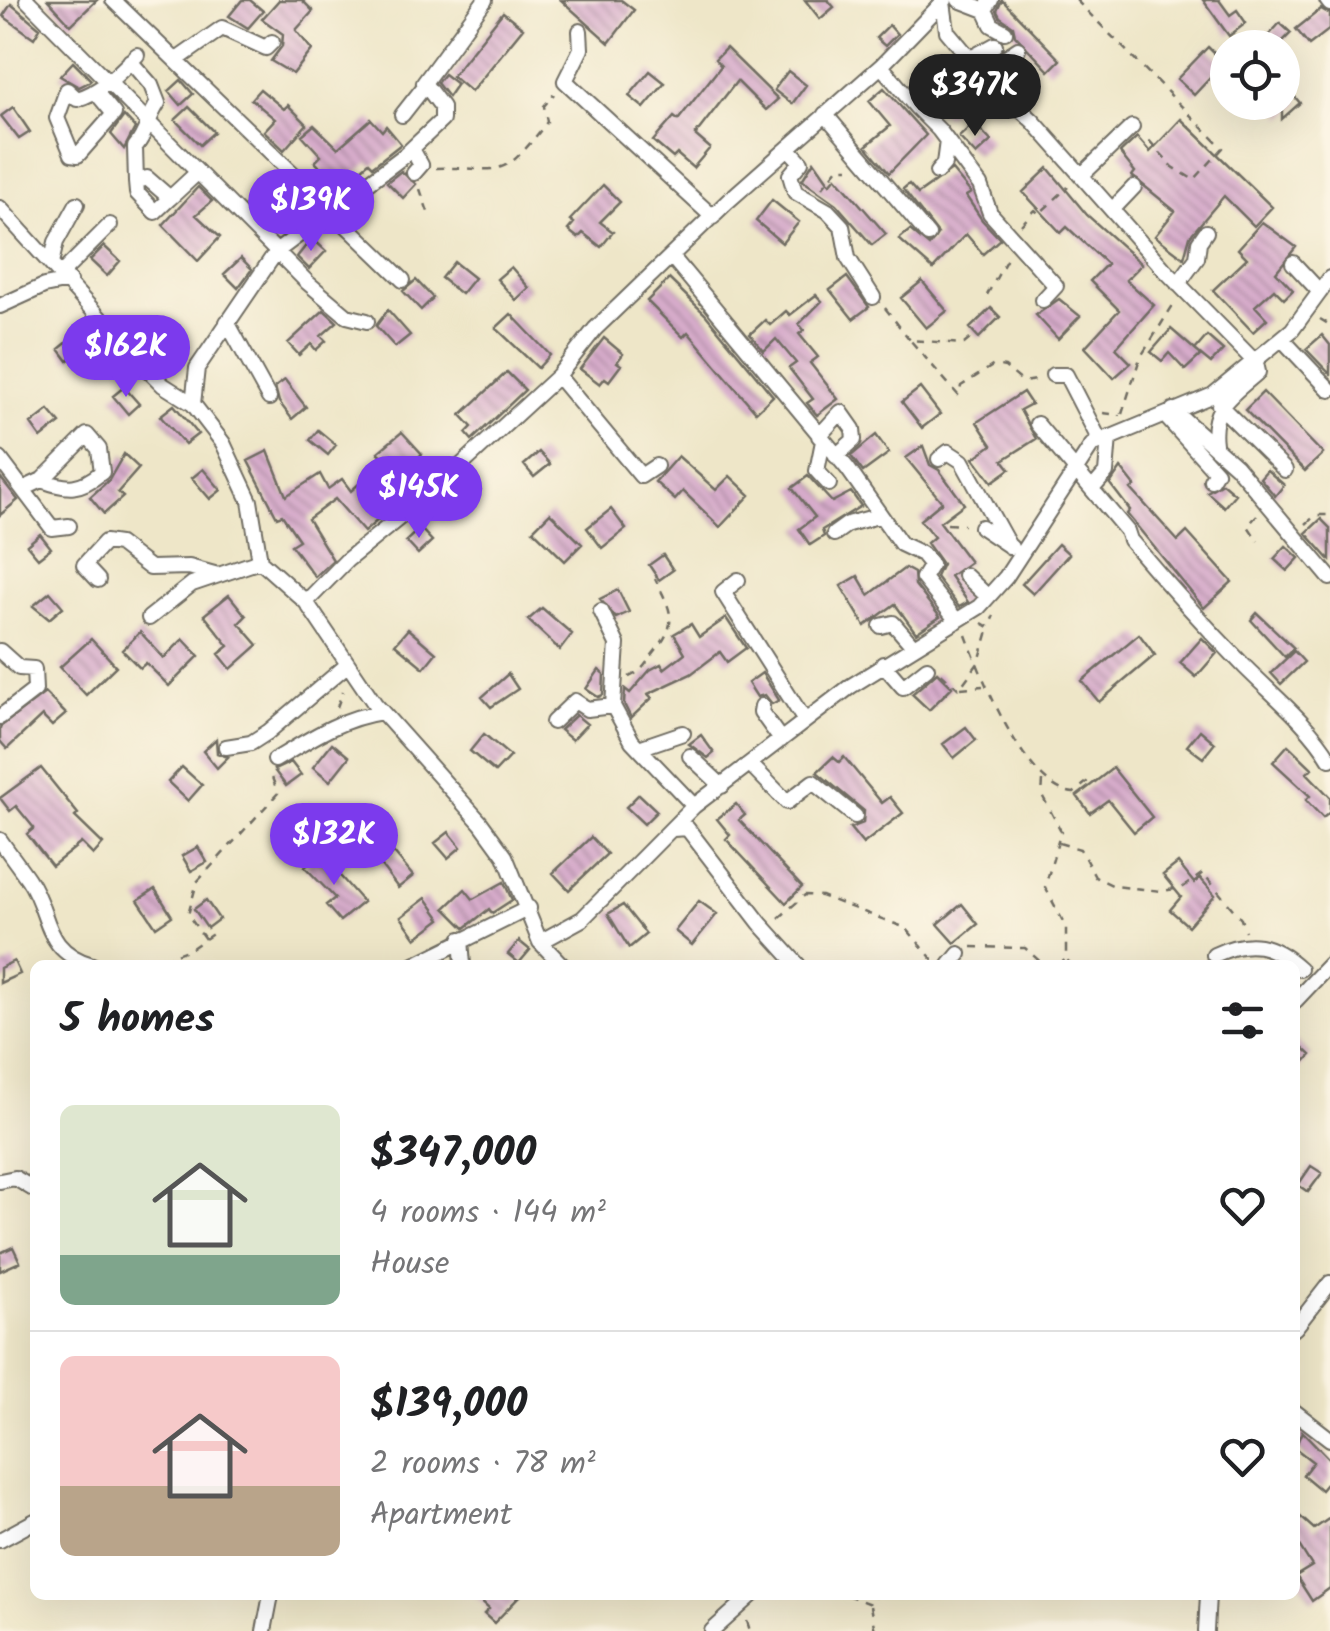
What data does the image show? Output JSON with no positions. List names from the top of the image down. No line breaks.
{"page":{"price":["$347K","$139K","$162K","$145K","$132K"],"heading":"5 homes","list":[{"name":"$347,000","note":"4 rooms · 144 m² · House"},{"name":"$139,000","note":"2 rooms · 78 m² · Apartment"}]}}
